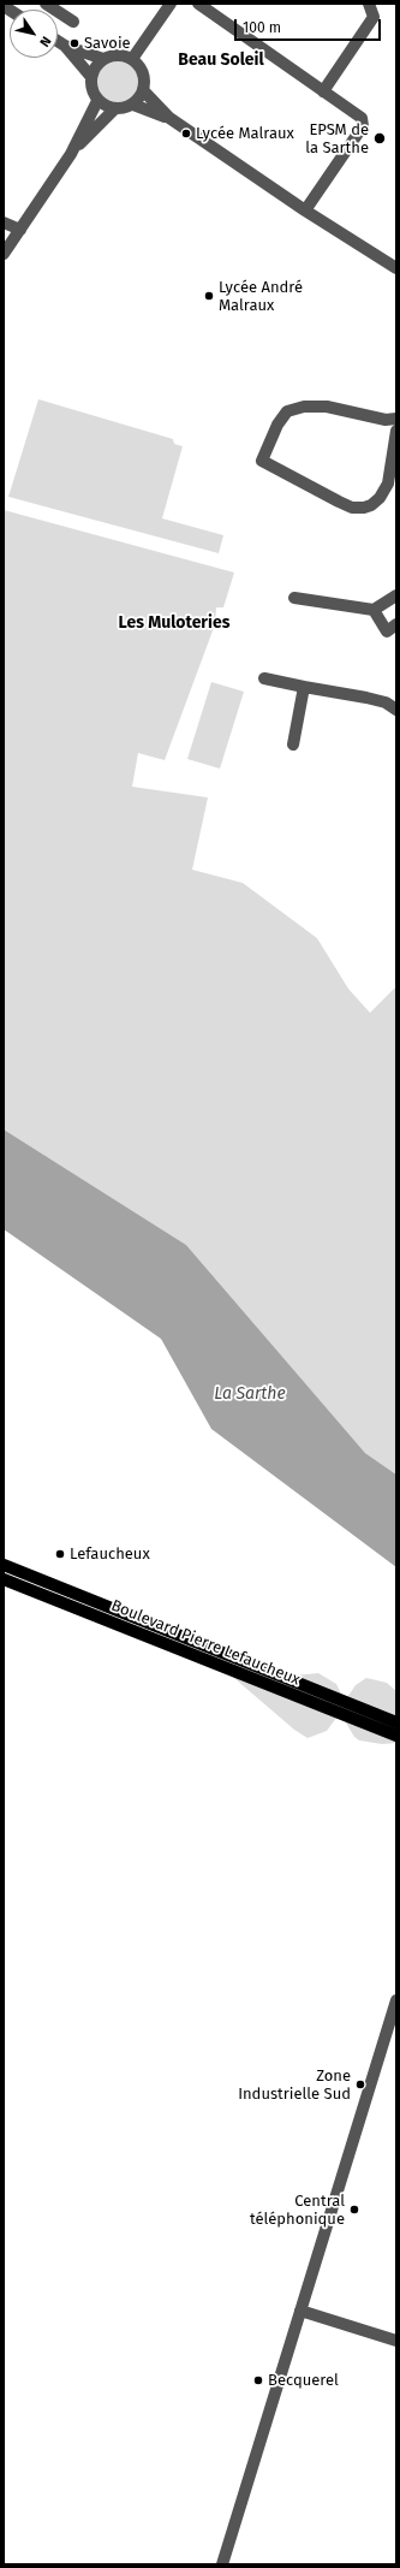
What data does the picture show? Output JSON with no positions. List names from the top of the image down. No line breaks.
{"streets":{"main road":["Boulevard Pierre Lefaucheux"]},"districts":["Beau Soleil","Les Muloteries"],"water":["La Sarthe"],"places":["Savoie","Lycée Malraux","EPSM de la Sarthe","Lycée André Malraux","Lefaucheux","Zone Industrielle Sud","Central téléphonique","Becquerel"],"scale_bar":"100 m","north":"bottom right"}
